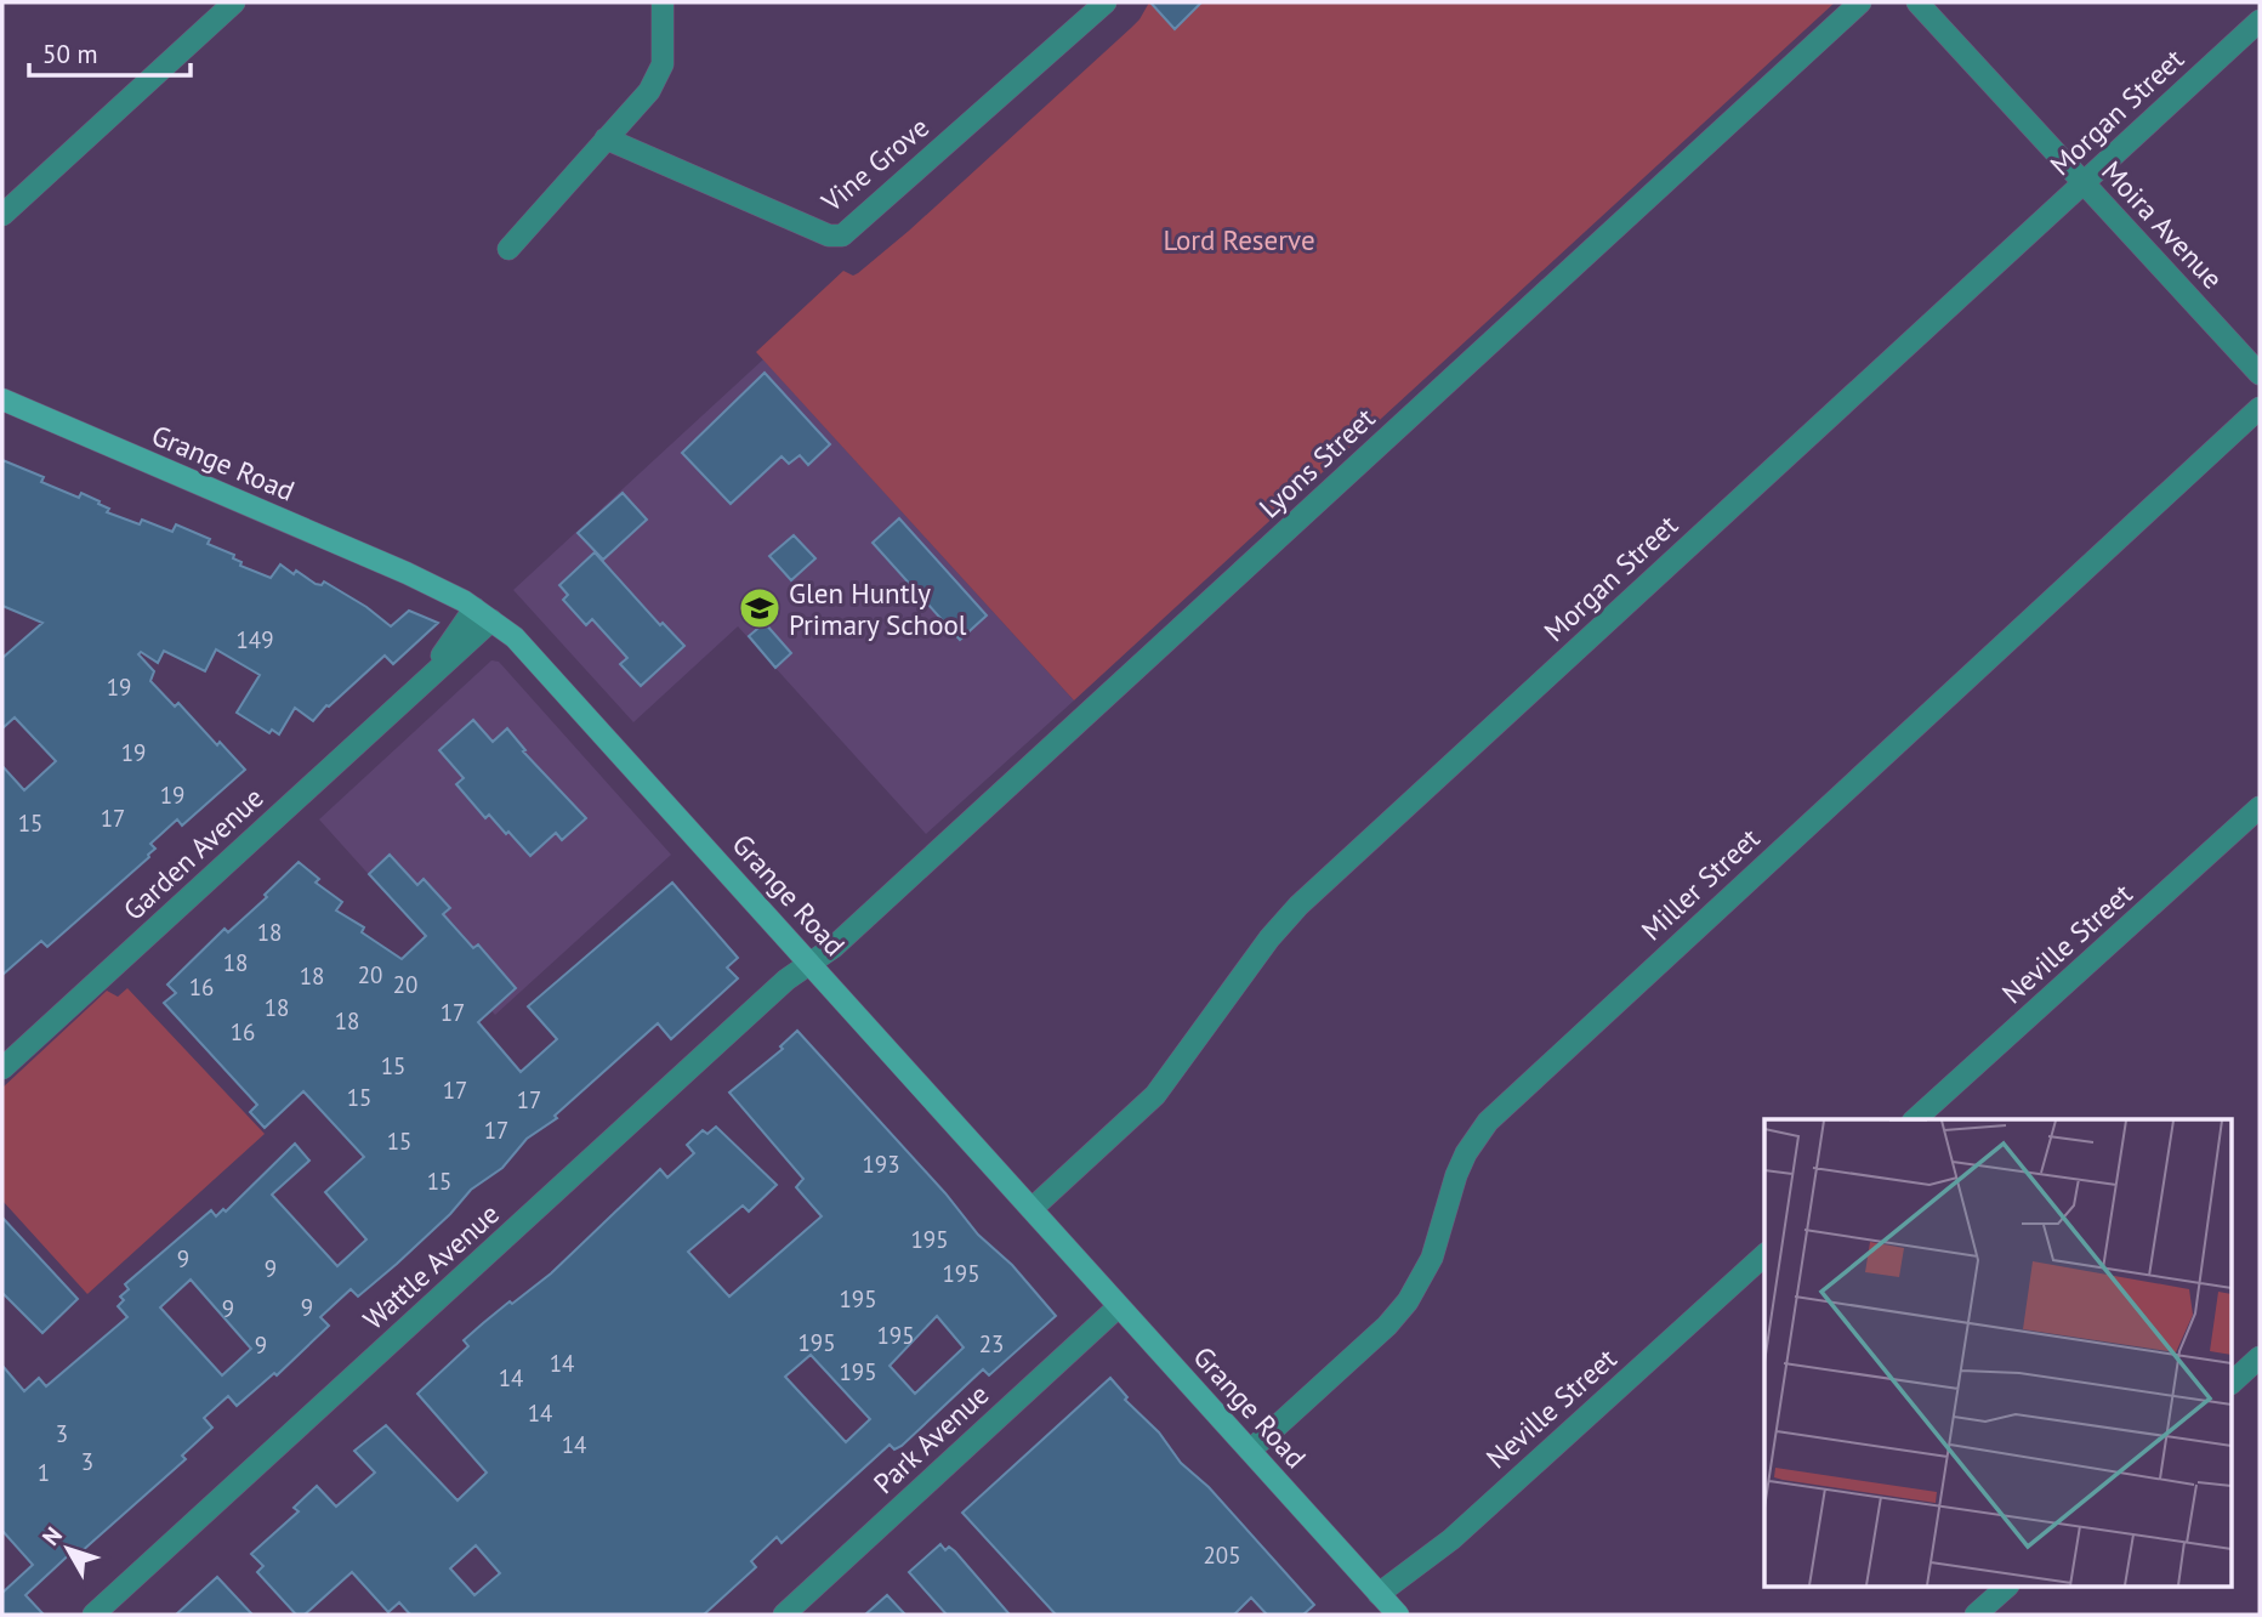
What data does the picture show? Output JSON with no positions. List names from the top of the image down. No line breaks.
{"streets":{"main road":["Grange Road"],"street":["Morgan Street","Vine Grove","Moira Avenue","Lyons Street","Garden Avenue","Miller Street","Neville Street","Wattle Avenue","Park Avenue"]},"crossings":[["Morgan Street","Moira Avenue"],["Morgan Street","Grange Road"],["Grange Road","Lyons Street"],["Grange Road","Garden Avenue"],["Grange Road","Miller Street"],["Grange Road","Neville Street"],["Grange Road","Wattle Avenue"],["Grange Road","Park Avenue"],["Lyons Street","Wattle Avenue"]],"parks":["Lord Reserve"],"places":{"school or university":["Glen Huntly Primary School"]},"house_numbers":["149","19","19","19","17","15","18","18","20","18","20","16","18","17","18","16","15","17","15","17","17","15","193","15","195","9","9","195","195","9","9","195","195","23","9","14","195","14","14","3","14","3","1","205"],"scale_bar":"50 m","north":"top left"}
